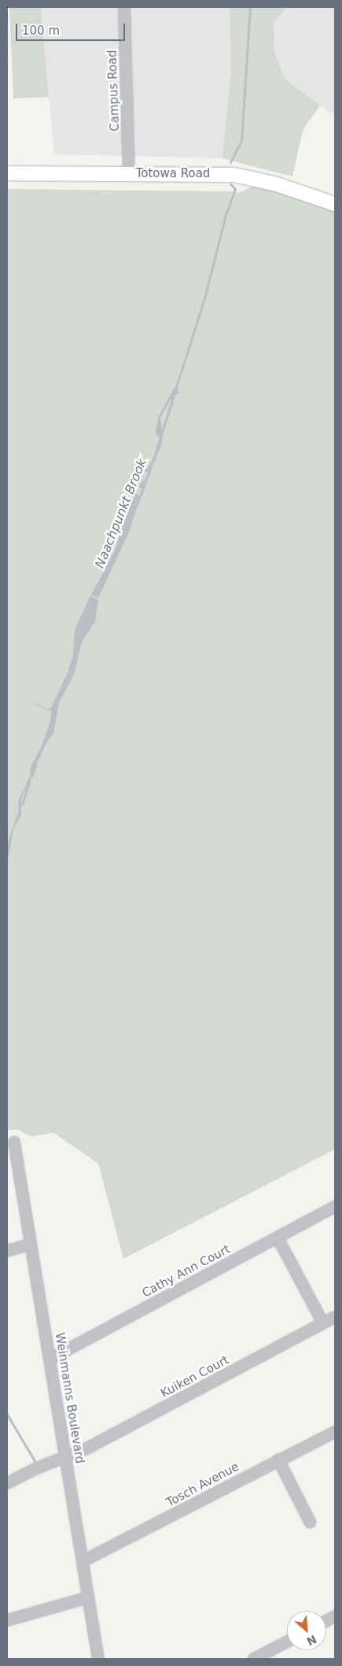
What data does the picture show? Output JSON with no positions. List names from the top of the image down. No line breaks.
{"streets":{"main road":["Totowa Road"],"street":["Campus Road","Cathy Ann Court","Kuiken Court","Weinmanns Boulevard","Tosch Avenue"]},"crossings":[["Campus Road","Totowa Road"],["Cathy Ann Court","Weinmanns Boulevard"],["Kuiken Court","Weinmanns Boulevard"],["Weinmanns Boulevard","Tosch Avenue"]],"water":["Naachpunkt Brook"],"scale_bar":"100 m","north":"bottom right"}
